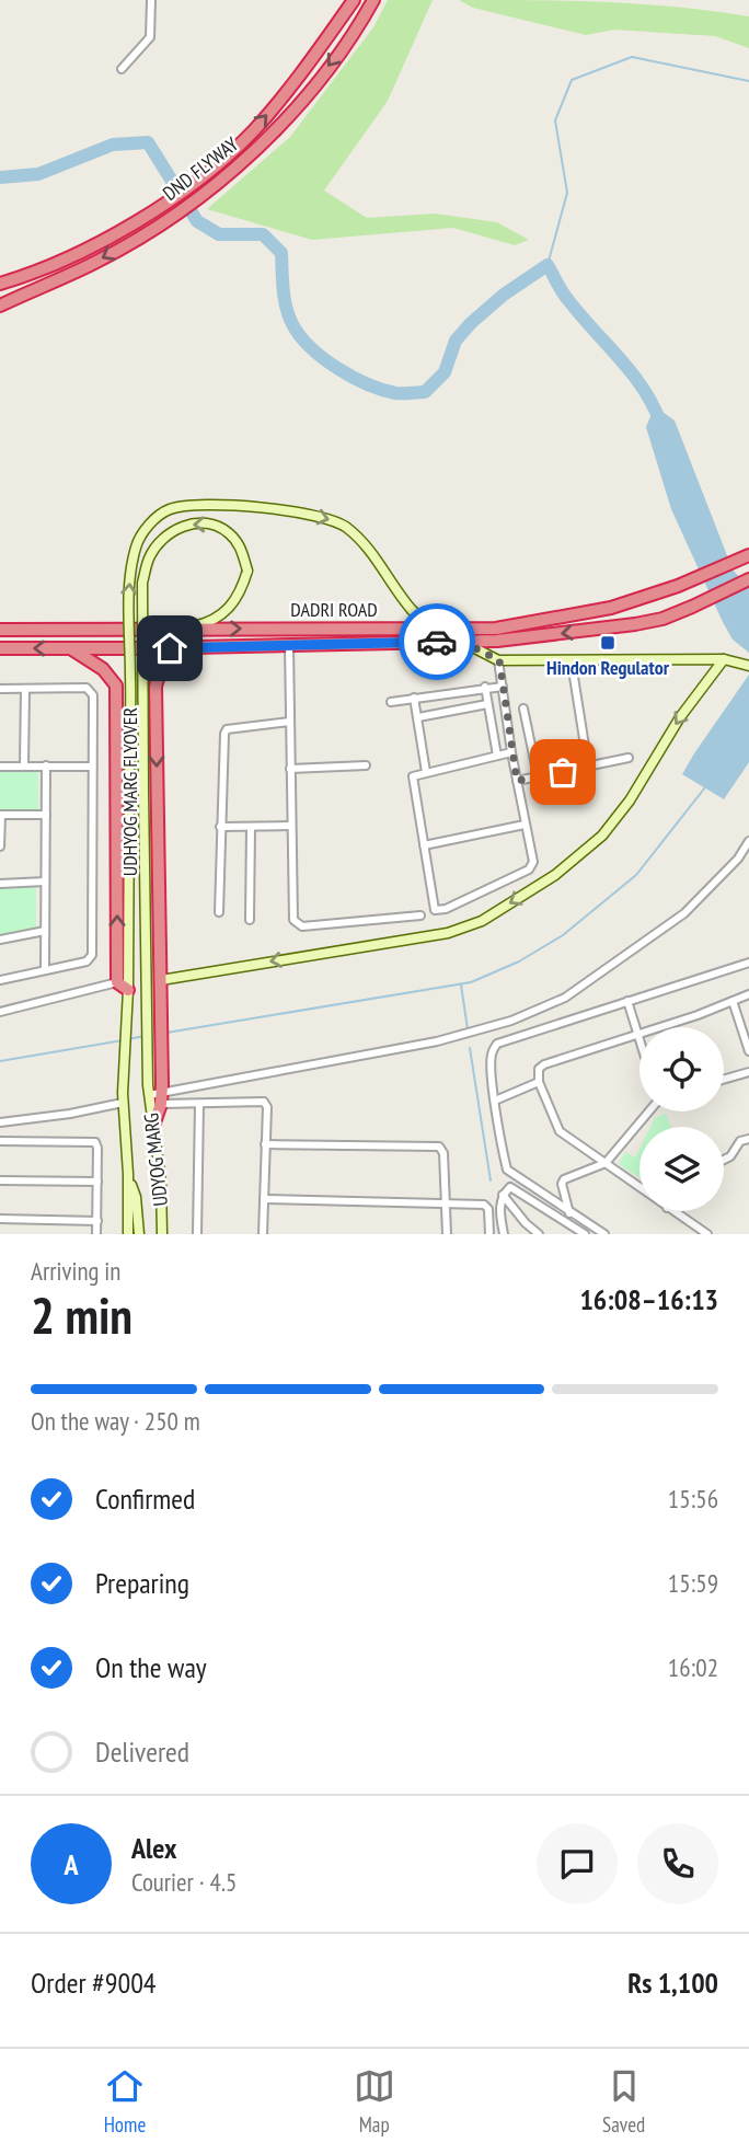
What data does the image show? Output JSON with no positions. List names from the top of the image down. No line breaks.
{"streets":{"highway":["DND FLYWAY","DADRI ROAD"],"main road":["UDHYOG MARG FLYOVER","UDYOG MARG"]},"crossings":[["DADRI ROAD","UDHYOG MARG FLYOVER"],["UDHYOG MARG FLYOVER","UDYOG MARG"]],"places":{"transit":["Hindon Regulator"]},"page":{"heading":["2 min","Arriving in","16:08–16:13"],"panel":["Alex","Courier · 4.5","Order #9004","Rs 1,100"],"bar":"On the way · 250 m","list":[["Confirmed","15:56"],["Preparing","15:59"],["On the way","16:02"],"Delivered"],"round":"A","tabs":["Home","Map","Saved"]}}
